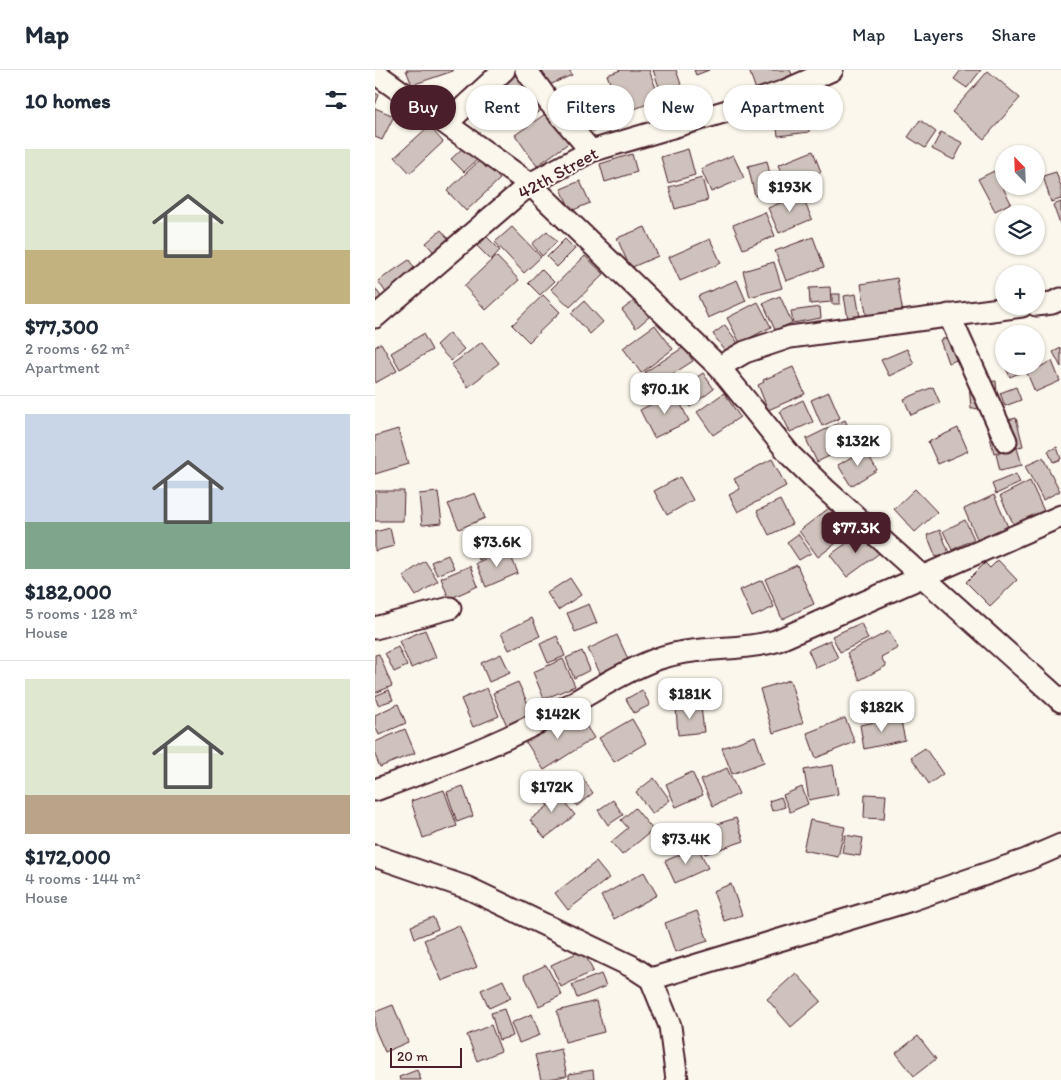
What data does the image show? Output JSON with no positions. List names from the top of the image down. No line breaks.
{"streets":{"street":["42th Street"]},"scale_bar":"20 m","north":"top left","page":{"header":"Map","nav":["Map","Layers","Share"],"heading":"10 homes","chip":["Buy","Rent","Filters","New","Apartment"],"list":[{"name":"$77,300","note":"2 rooms · 62 m² · Apartment"},{"name":"$182,000","note":"5 rooms · 128 m² · House"},{"name":"$172,000","note":"4 rooms · 144 m² · House"}],"map_buttons":["+","−"],"price":["$193K","$70.1K","$132K","$77.3K","$73.6K","$181K","$182K","$142K","$172K","$73.4K"],"scale":"20 m"}}
